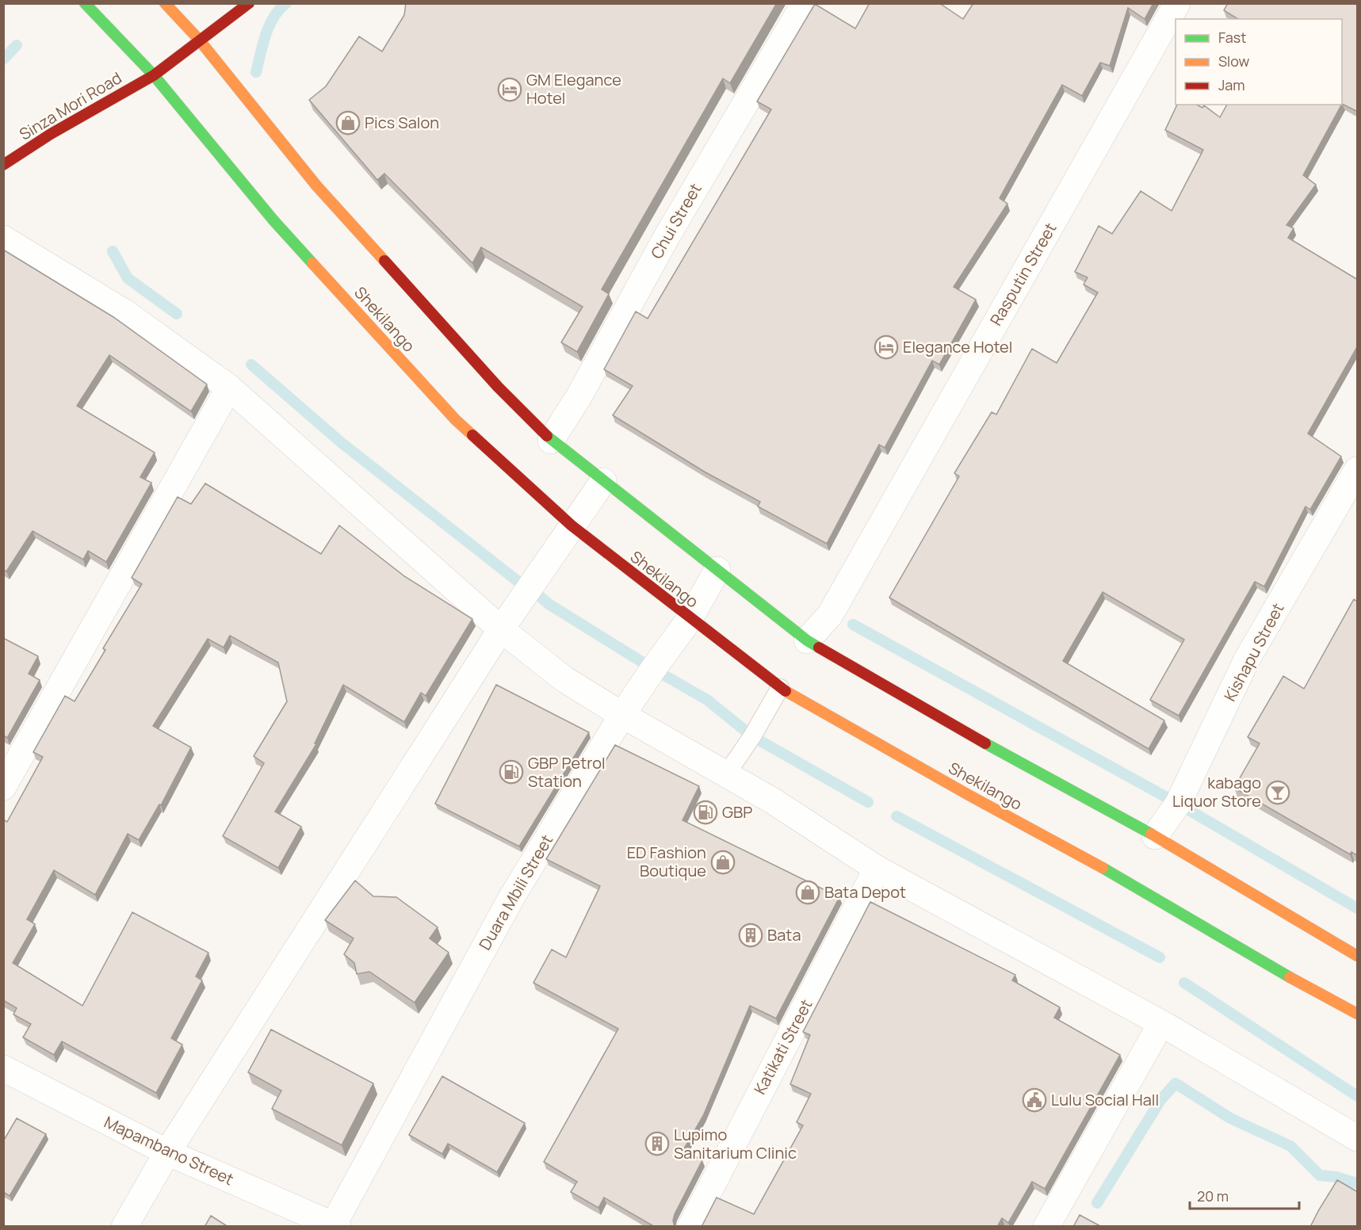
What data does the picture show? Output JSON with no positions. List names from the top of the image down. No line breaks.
{"streets":{"main road":["Sinza Mori Road","Shekilango"],"street":["Chui Street","Rasputin Street","Kishapu Street","Duara Mbili Street","Katikati Street","Mapambano Street"]},"crossings":[["Sinza Mori Road","Shekilango"],["Shekilango","Duara Mbili Street"],["Duara Mbili Street","Mapambano Street"]],"places":{"hotel":["GM Elegance Hotel","Elegance Hotel"],"shop":["Pics Salon","ED Fashion Boutique","Bata Depot"],"fuel station":["GBP Petrol Station","GBP"],"bar":["kabago Liquor Store"],"building":["Bata","Lupimo Sanitarium Clinic"],"public building":["Lulu Social Hall"]},"legend":["Fast","Slow","Jam"],"scale_bar":"20 m"}
